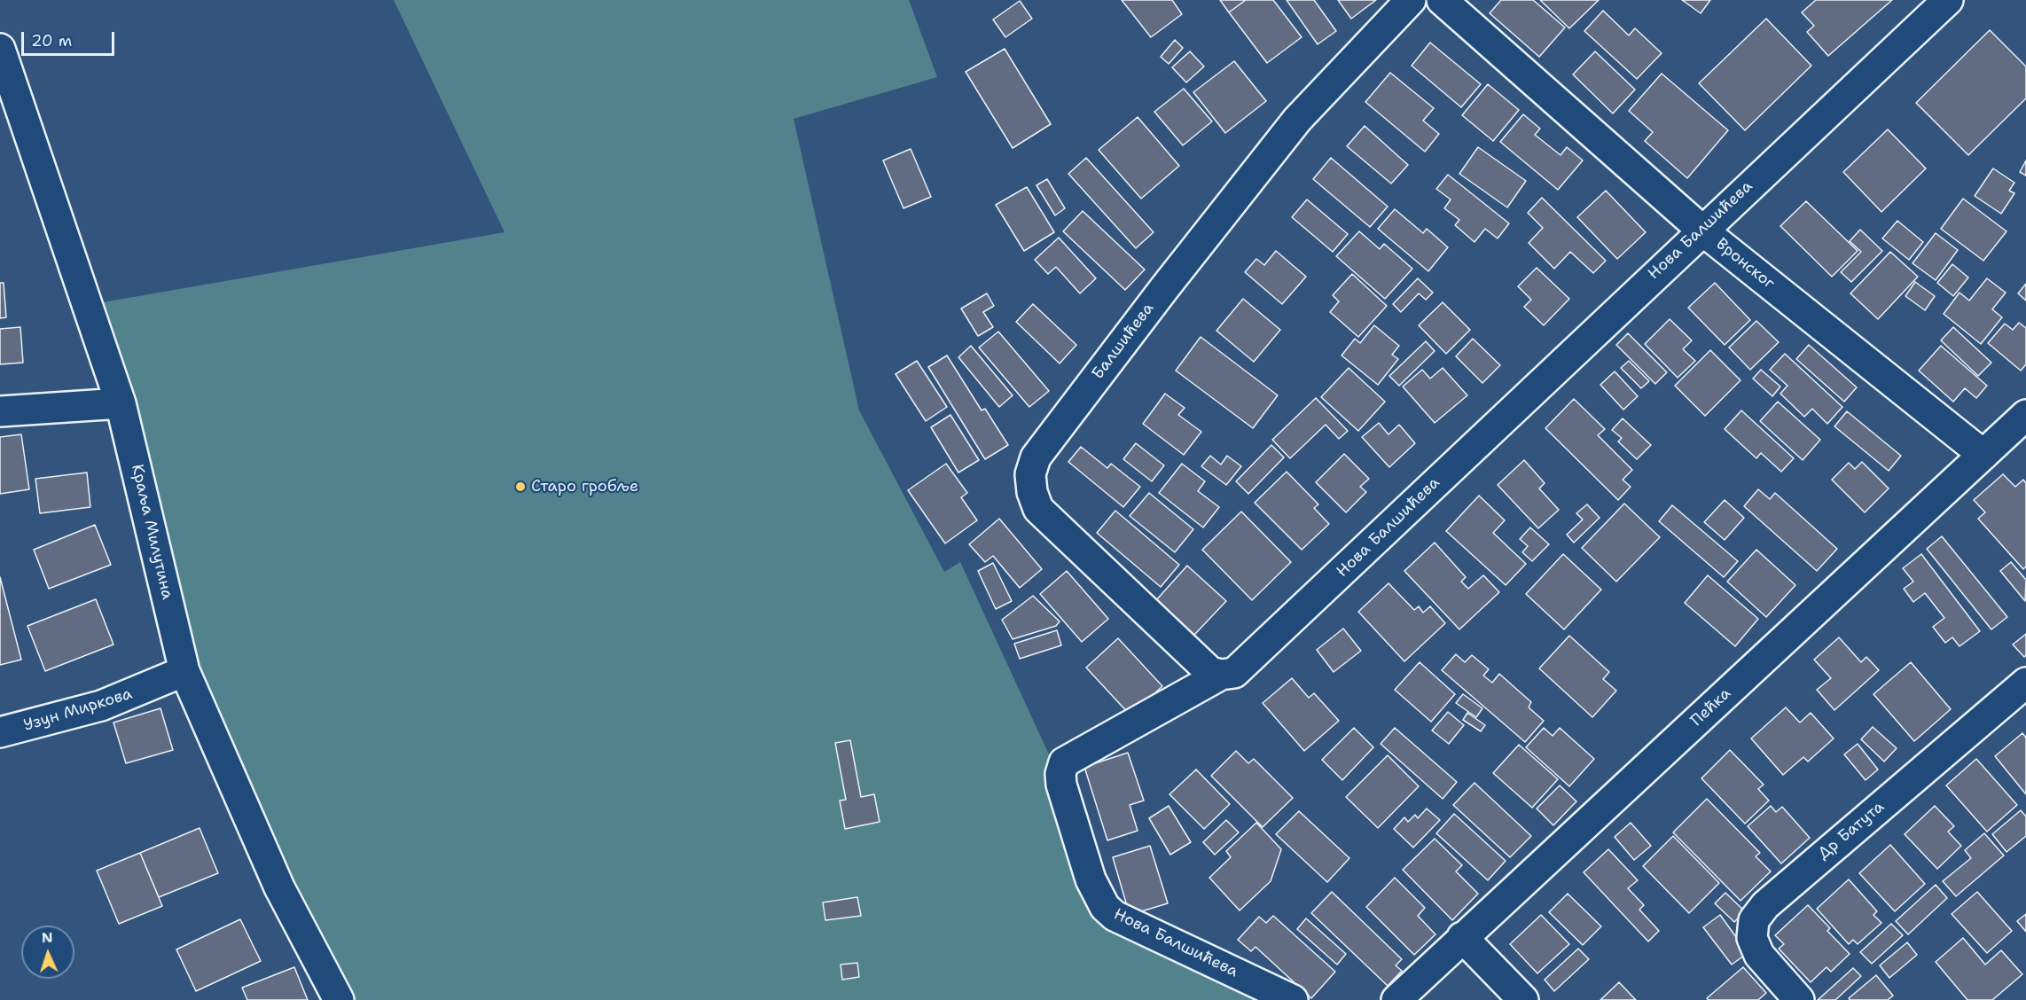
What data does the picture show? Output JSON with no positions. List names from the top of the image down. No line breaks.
{"streets":{"street":["Нова Балшићева","Вронског","Балшићева","Краља Милутина","Пећка","Узун Миркова","Др Батута"]},"crossings":[["Нова Балшићева","Вронског"],["Нова Балшићева","Балшићева"],["Вронског","Пећка"],["Краља Милутина","Узун Миркова"]],"places":["Старо гробље"],"scale_bar":"20 m","north":"top"}
